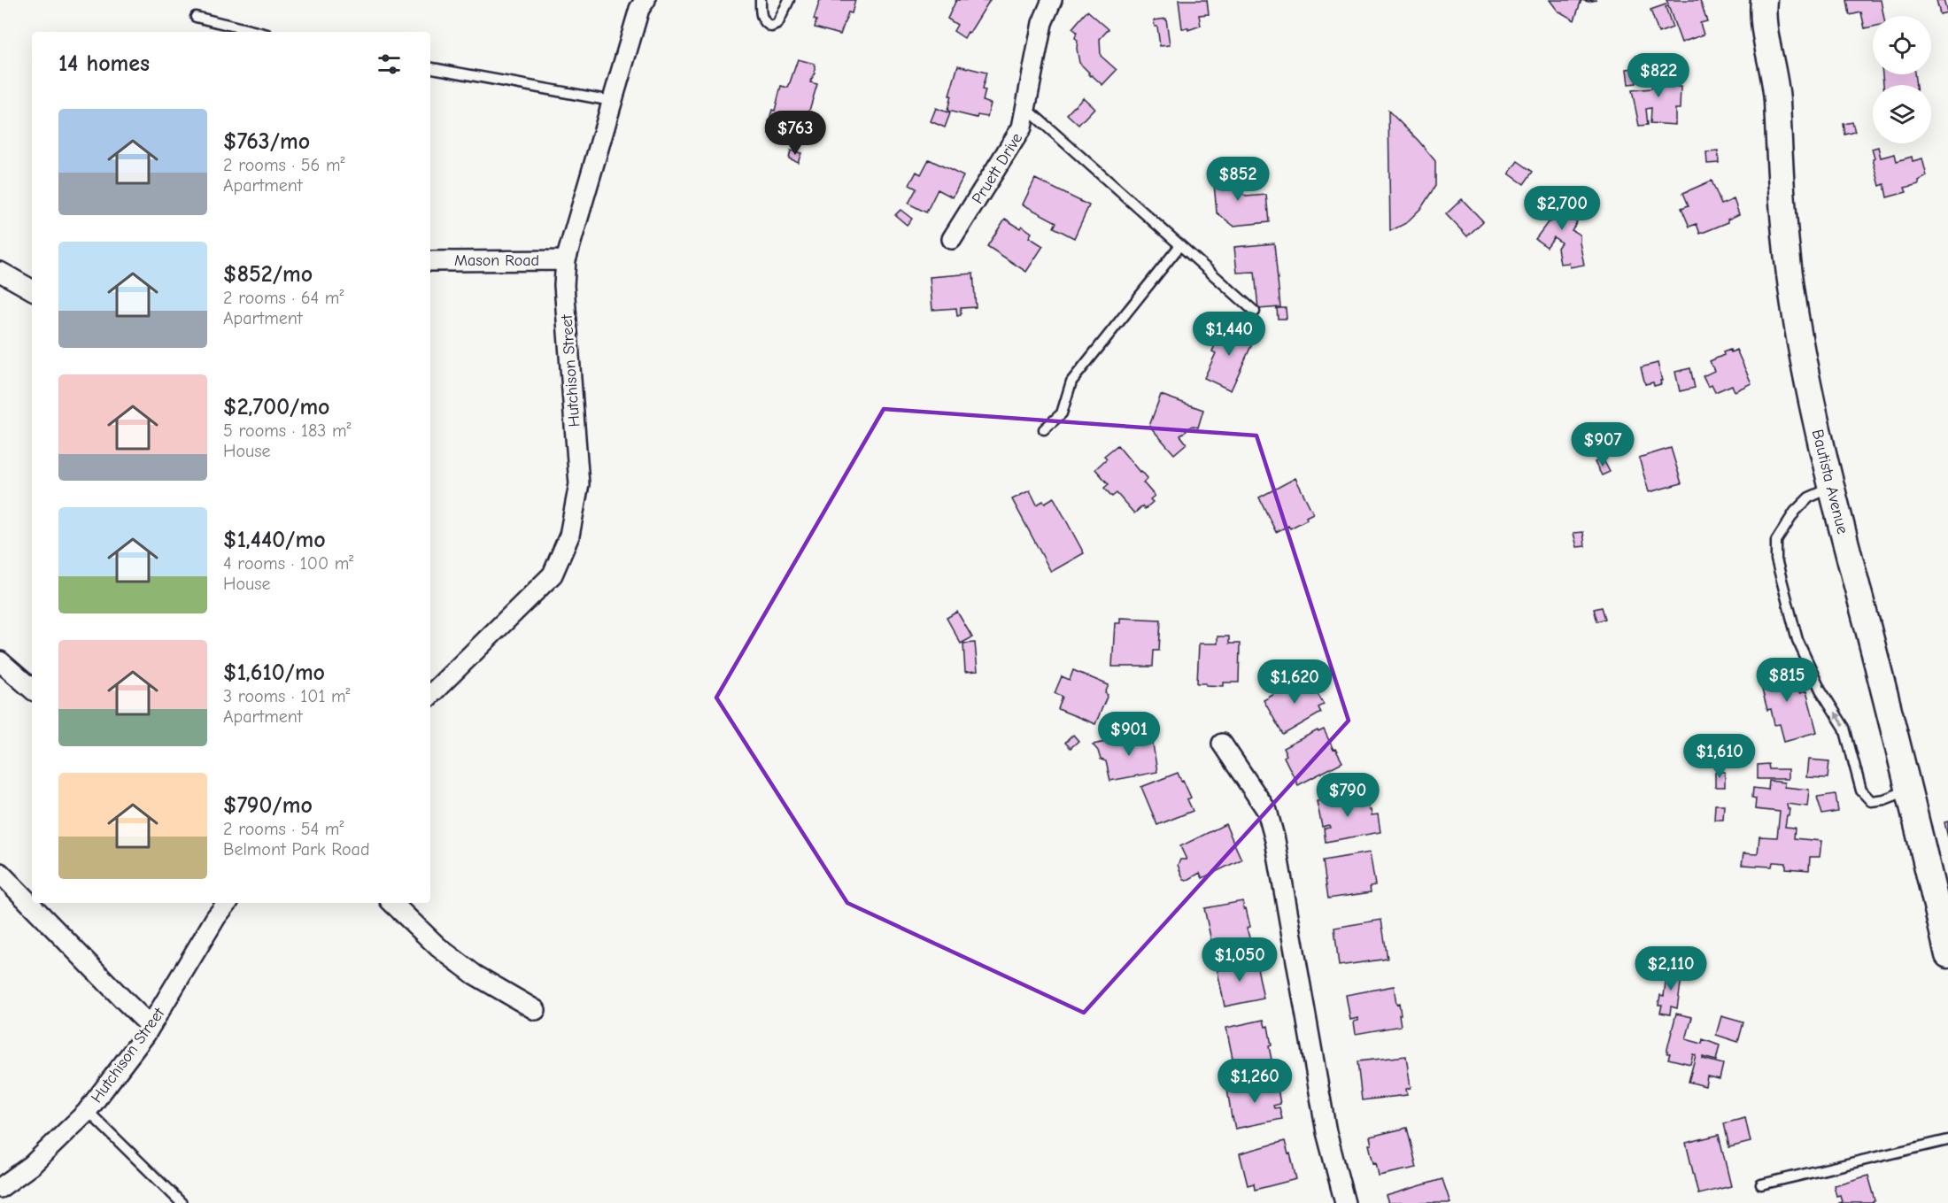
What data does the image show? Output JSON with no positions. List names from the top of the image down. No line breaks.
{"streets":{"street":["Pruett Drive","Mason Road","Hutchison Street","Bautista Avenue"]},"crossings":[["Mason Road","Hutchison Street"]],"page":{"heading":"14 homes","price":["$822","$763","$852","$2,700","$1,440","$907","$815","$1,620","$901","$1,610","$790","$1,050","$2,110","$1,260"],"list":[{"name":"$763/mo","note":"2 rooms · 56 m² · Apartment"},{"name":"$852/mo","note":"2 rooms · 64 m² · Apartment"},{"name":"$2,700/mo","note":"5 rooms · 183 m² · House"},{"name":"$1,440/mo","note":"4 rooms · 100 m² · House"},{"name":"$1,610/mo","note":"3 rooms · 101 m² · Apartment"},{"name":"$790/mo","note":"2 rooms · 54 m² · Belmont Park Road"}]}}
